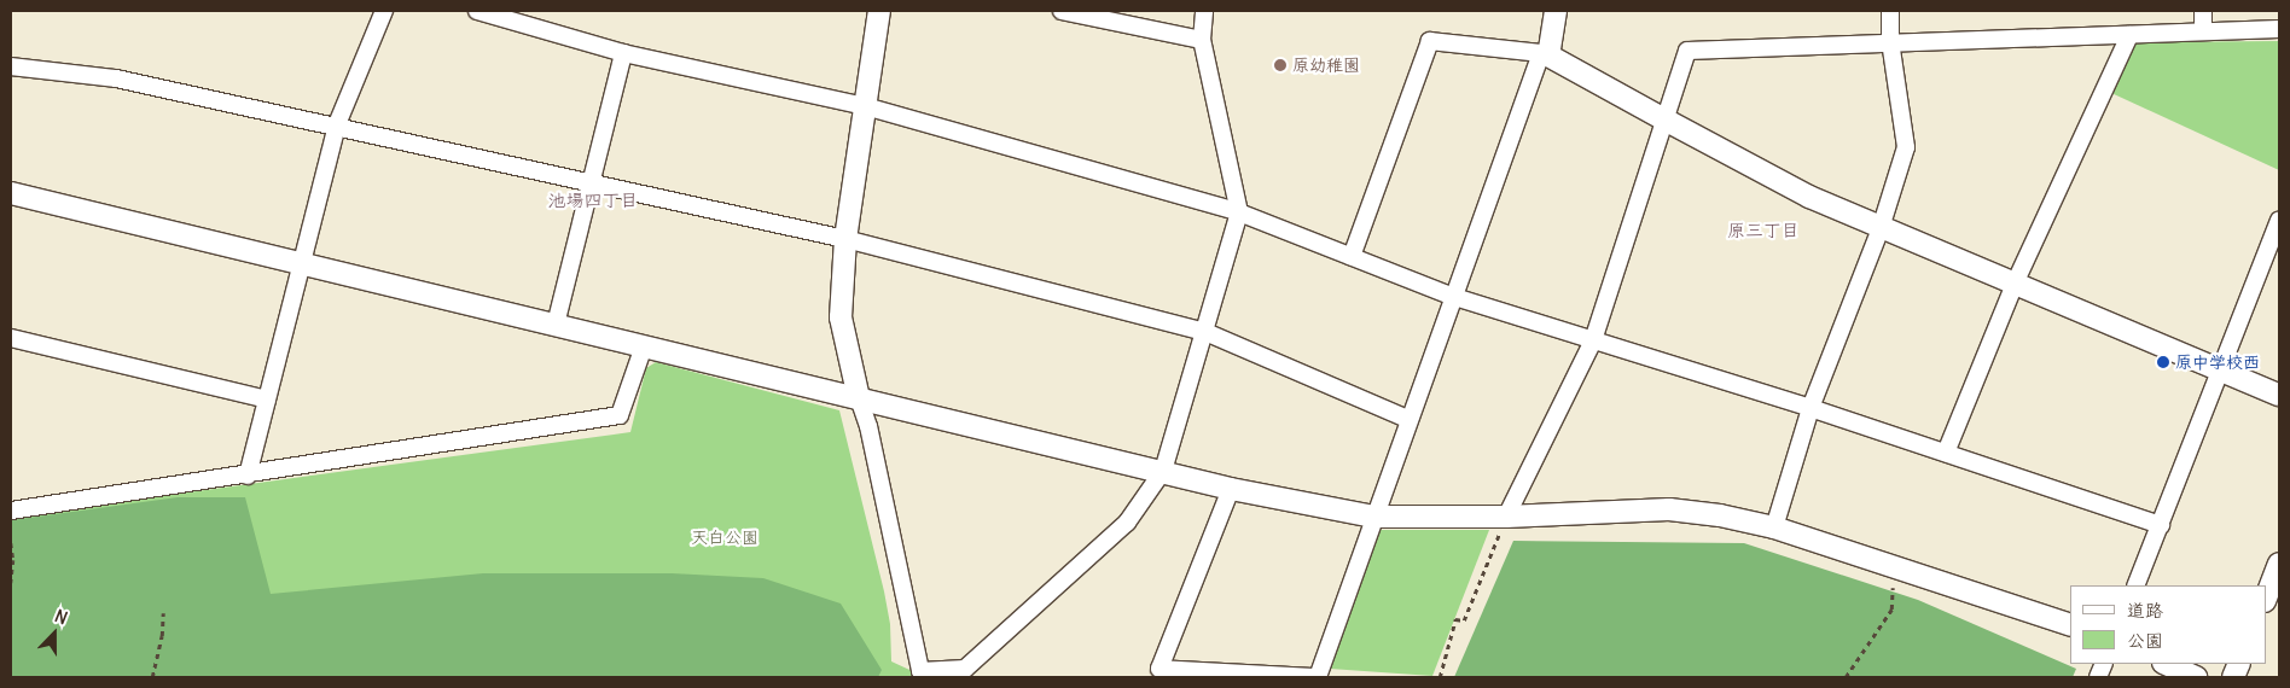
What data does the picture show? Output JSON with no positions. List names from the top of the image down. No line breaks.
{"districts":["池場四丁目","原三丁目"],"parks":["天白公園"],"places":["原幼稚園","原中学校西"],"legend":["道路","公園"],"north":"top"}
